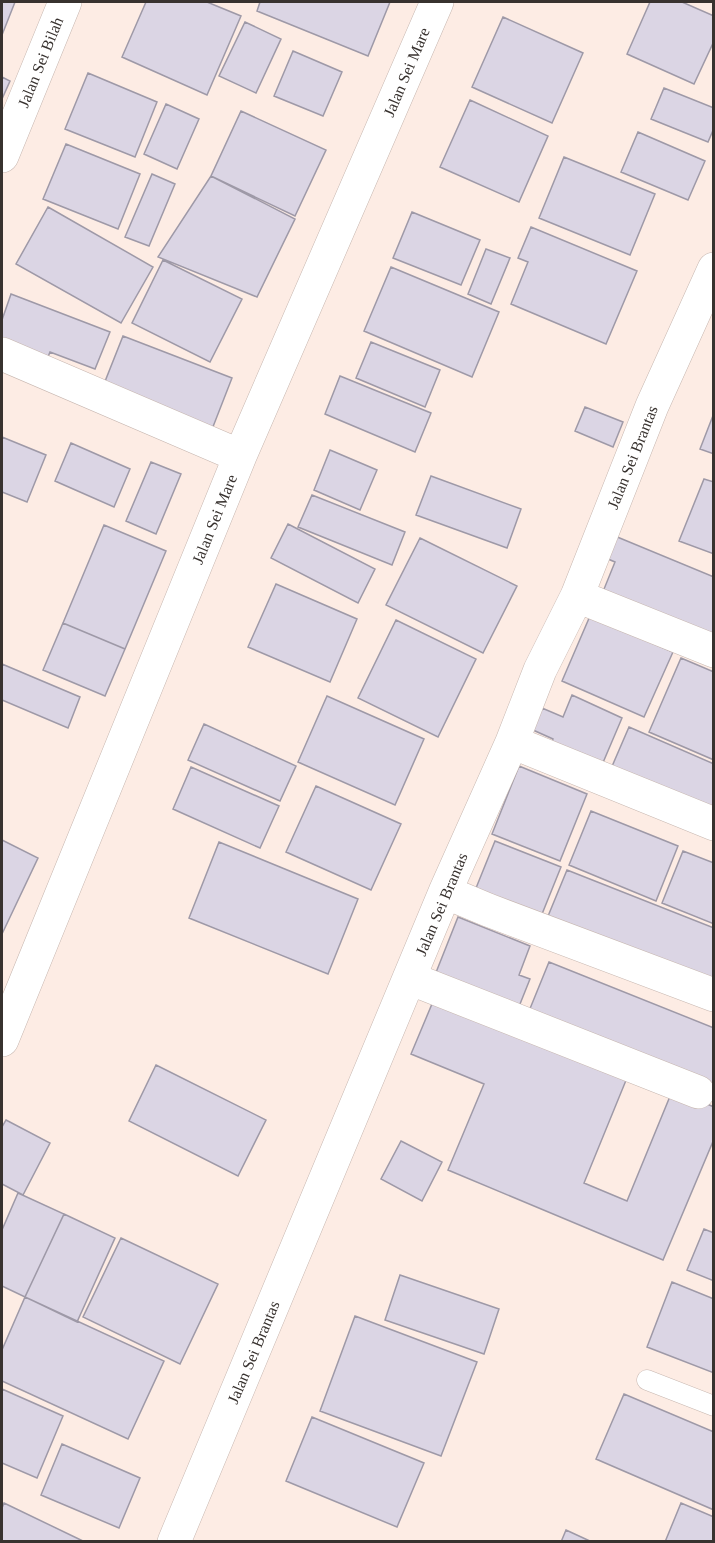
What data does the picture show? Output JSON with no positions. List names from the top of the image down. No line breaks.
{"streets":{"street":["Jalan Sei Bilah","Jalan Sei Mare","Jalan Sei Brantas"]}}
